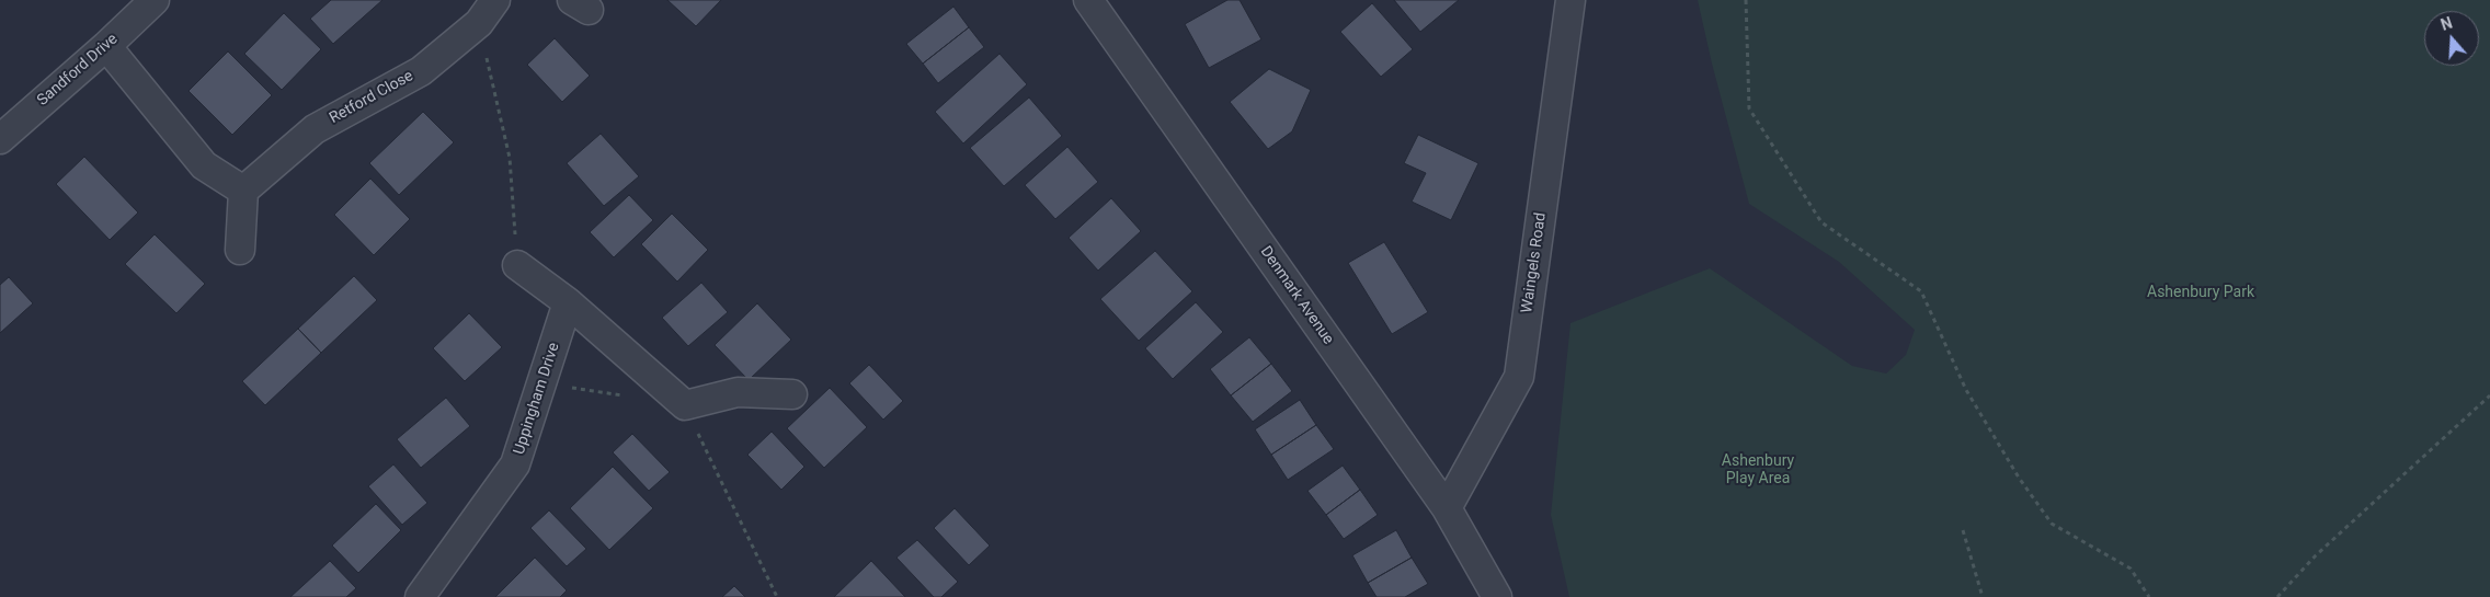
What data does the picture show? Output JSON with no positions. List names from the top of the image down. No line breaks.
{"streets":{"street":["Sandford Drive","Retford Close","Waingels Road","Denmark Avenue","Uppingham Drive"]},"crossings":[["Waingels Road","Denmark Avenue"]],"parks":["Ashenbury Park","Ashenbury Play Area"],"north":"top"}
